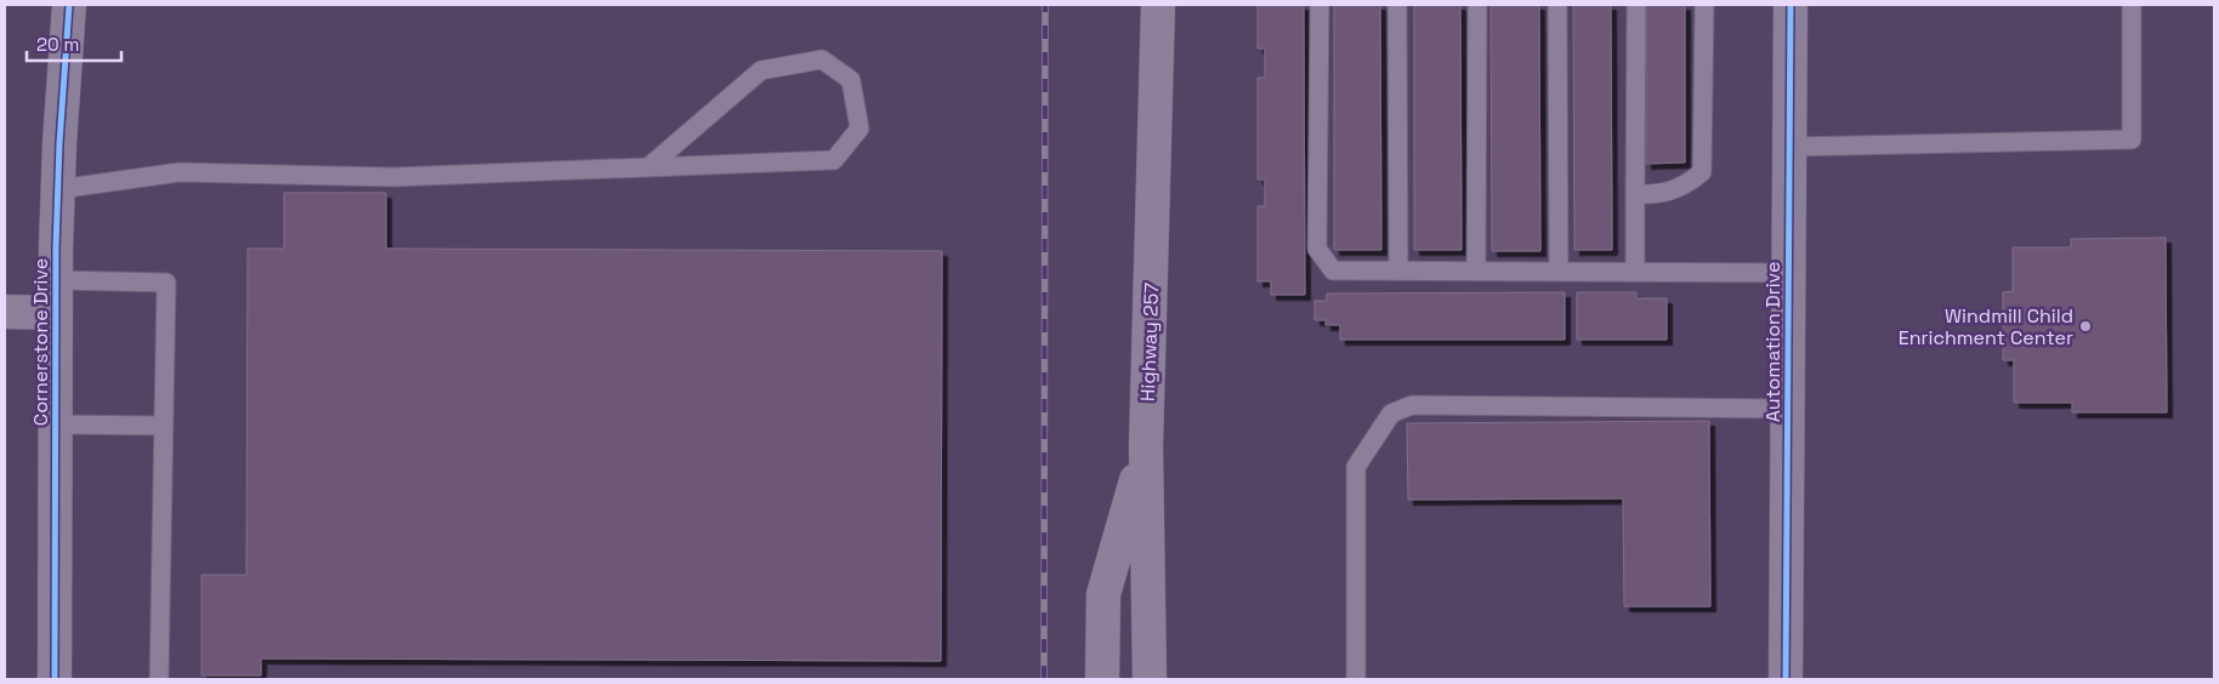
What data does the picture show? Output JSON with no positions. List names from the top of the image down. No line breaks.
{"streets":{"main road":["Highway 257"],"street":["Cornerstone Drive","Automation Drive"]},"places":["Windmill Child Enrichment Center"],"scale_bar":"20 m"}
